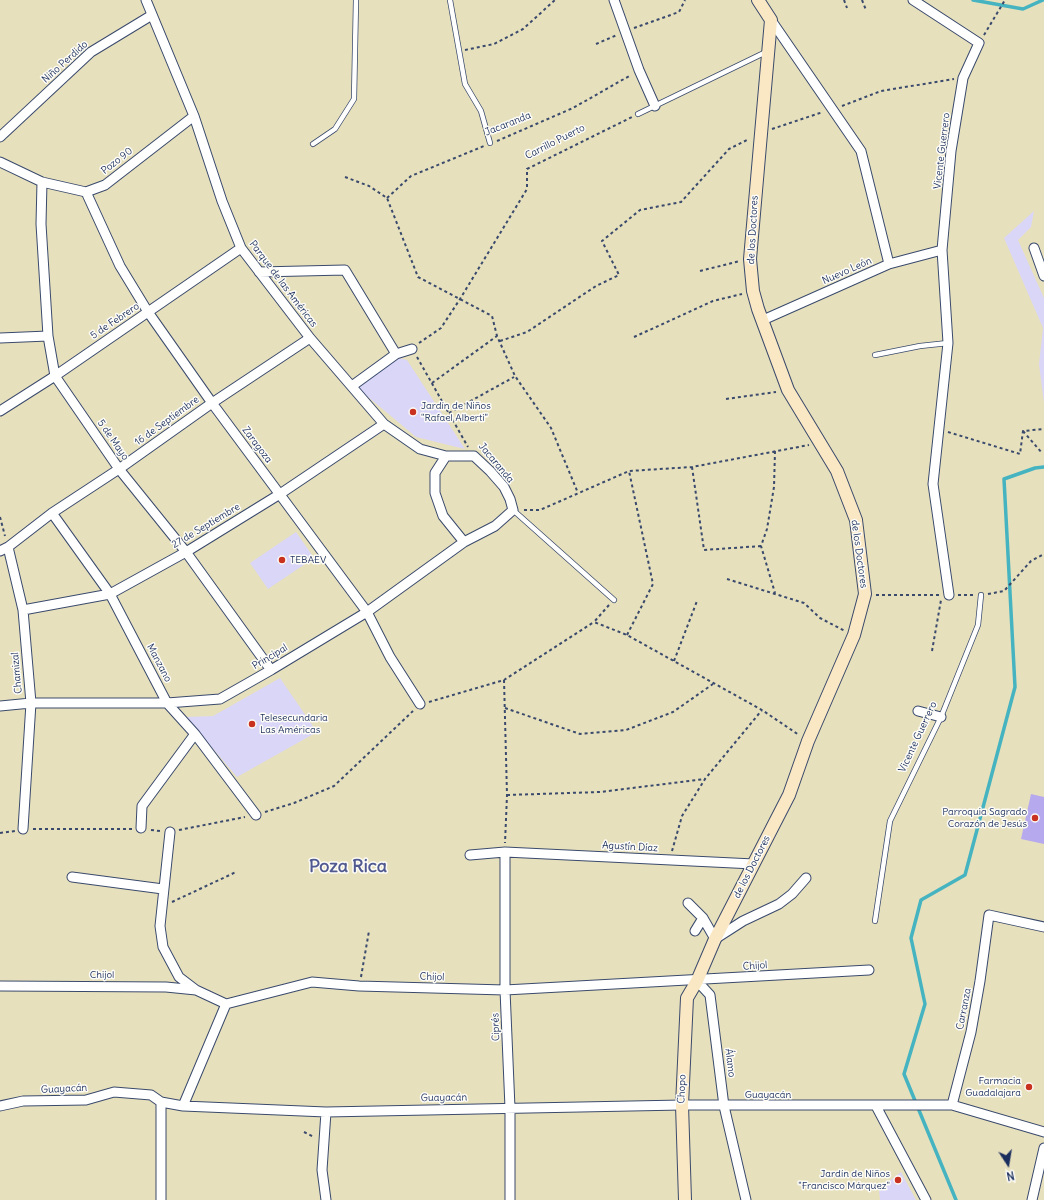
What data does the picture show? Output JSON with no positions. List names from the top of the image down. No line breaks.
{"streets":{"street":["Niño Perdido","Jacaranda","Vicente Guerrero","Pozo 90","de los Doctores","Nuevo León","Parque de las Américas","5 de Febrero","16 de Septiembre","5 de Mayo","Zaragoza","27 de Septiembre","Principal","Manzano","Chamizal","Agustín Díaz","Chijol","Carranza","Ciprés","Álamo","Guayacán","Chopo"],"path":["Carrillo Puerto"]},"crossings":[["Niño Perdido","Parque de las Américas"],["Jacaranda","Carrillo Puerto"],["Jacaranda","Parque de las Américas"],["Jacaranda","Principal"],["Vicente Guerrero","Nuevo León"],["Pozo 90","Parque de las Américas"],["Pozo 90","Zaragoza"],["de los Doctores","Nuevo León"],["de los Doctores","Agustín Díaz"],["de los Doctores","Chijol"],["de los Doctores","Álamo"],["de los Doctores","Chopo"],["Parque de las Américas","5 de Febrero"],["Parque de las Américas","16 de Septiembre"],["Parque de las Américas","27 de Septiembre"],["Parque de las Américas","Principal"],["5 de Febrero","5 de Mayo"],["5 de Febrero","Zaragoza"],["16 de Septiembre","5 de Mayo"],["16 de Septiembre","Zaragoza"],["16 de Septiembre","Manzano"],["16 de Septiembre","Chamizal"],["5 de Mayo","27 de Septiembre"],["5 de Mayo","Principal"],["Zaragoza","27 de Septiembre"],["Zaragoza","Principal"],["27 de Septiembre","Manzano"],["27 de Septiembre","Chamizal"],["Principal","Manzano"],["Principal","Chamizal"],["Agustín Díaz","Ciprés"],["Chijol","Ciprés"],["Chijol","Álamo"],["Chijol","Chopo"],["Carranza","Guayacán"],["Ciprés","Guayacán"],["Álamo","Guayacán"],["Álamo","Chopo"],["Guayacán","Chopo"]],"districts":["Poza Rica"],"places":["Jardín de Niños \"Rafael Alberti\"","TEBAEV","Telesecundaria Las Américas","Parroquia Sagrado Corazón de Jesús","Farmacia Guadalajara","Jardín de Niños \"Francisco Márquez\""],"north":"bottom"}
